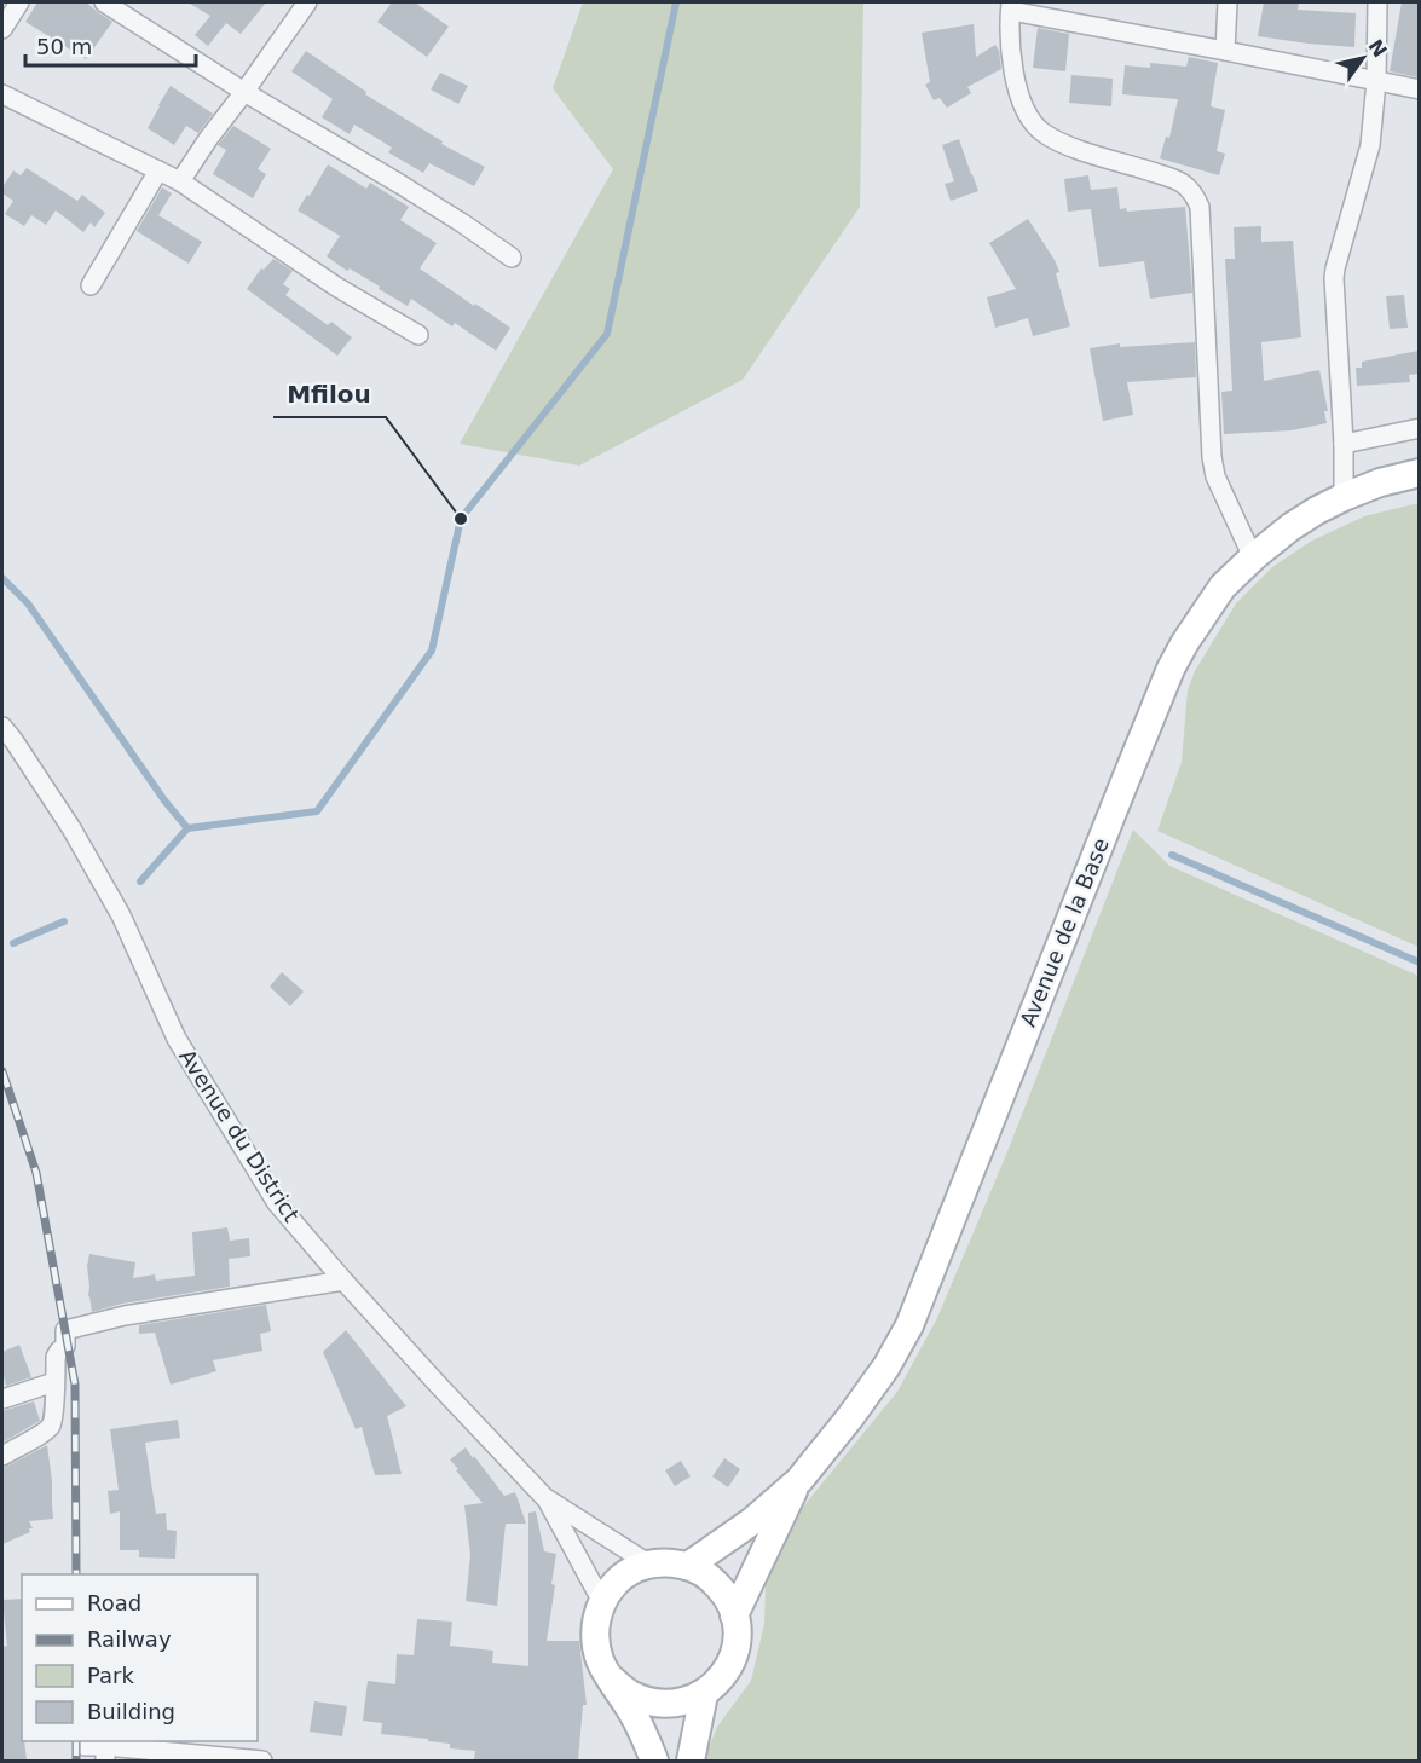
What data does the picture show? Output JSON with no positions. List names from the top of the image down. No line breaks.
{"streets":{"main road":["Avenue de la Base"],"street":["Avenue du District"]},"crossings":[["Avenue de la Base","Avenue du District"]],"places":["Mfilou"],"legend":["Road","Railway","Park","Building"],"scale_bar":"50 m","north":"top right"}
